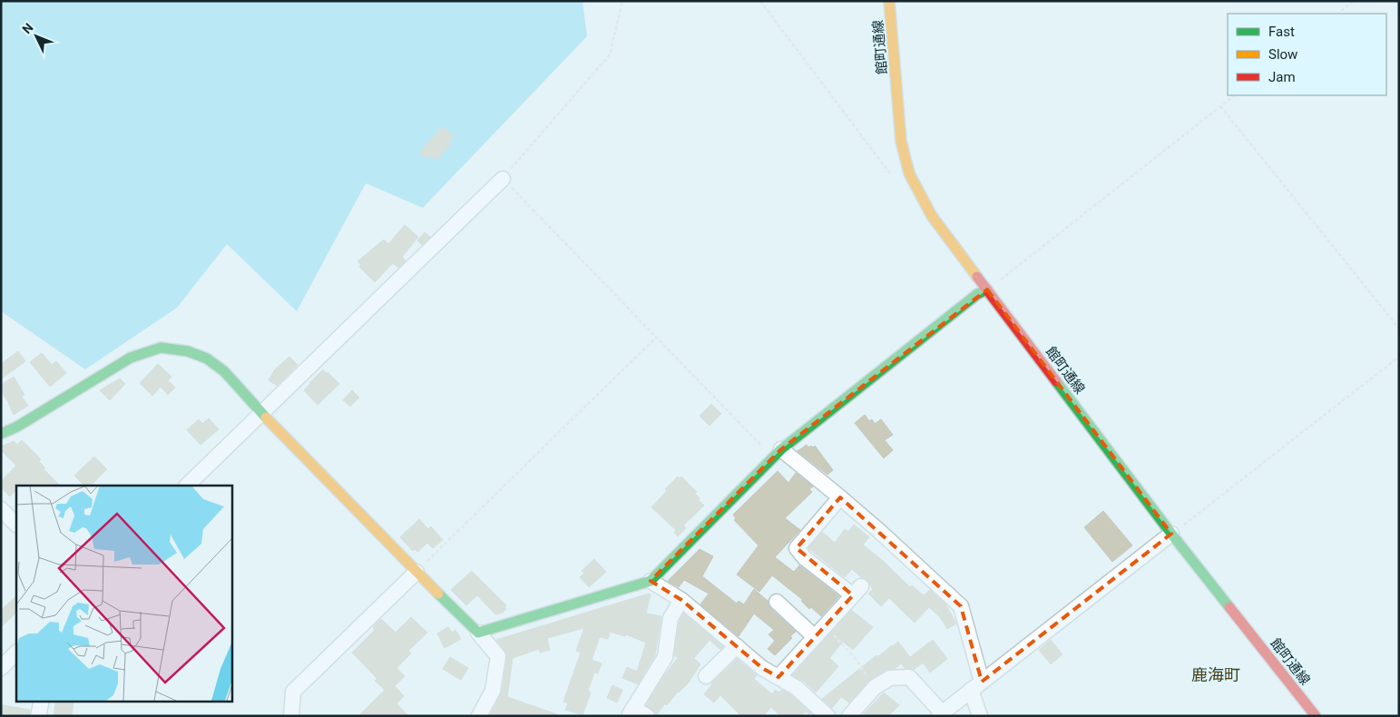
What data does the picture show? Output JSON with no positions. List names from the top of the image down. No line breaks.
{"streets":{"street":["館町通線"]},"districts":["鹿海町"],"legend":["Fast","Slow","Jam"],"north":"top left"}
